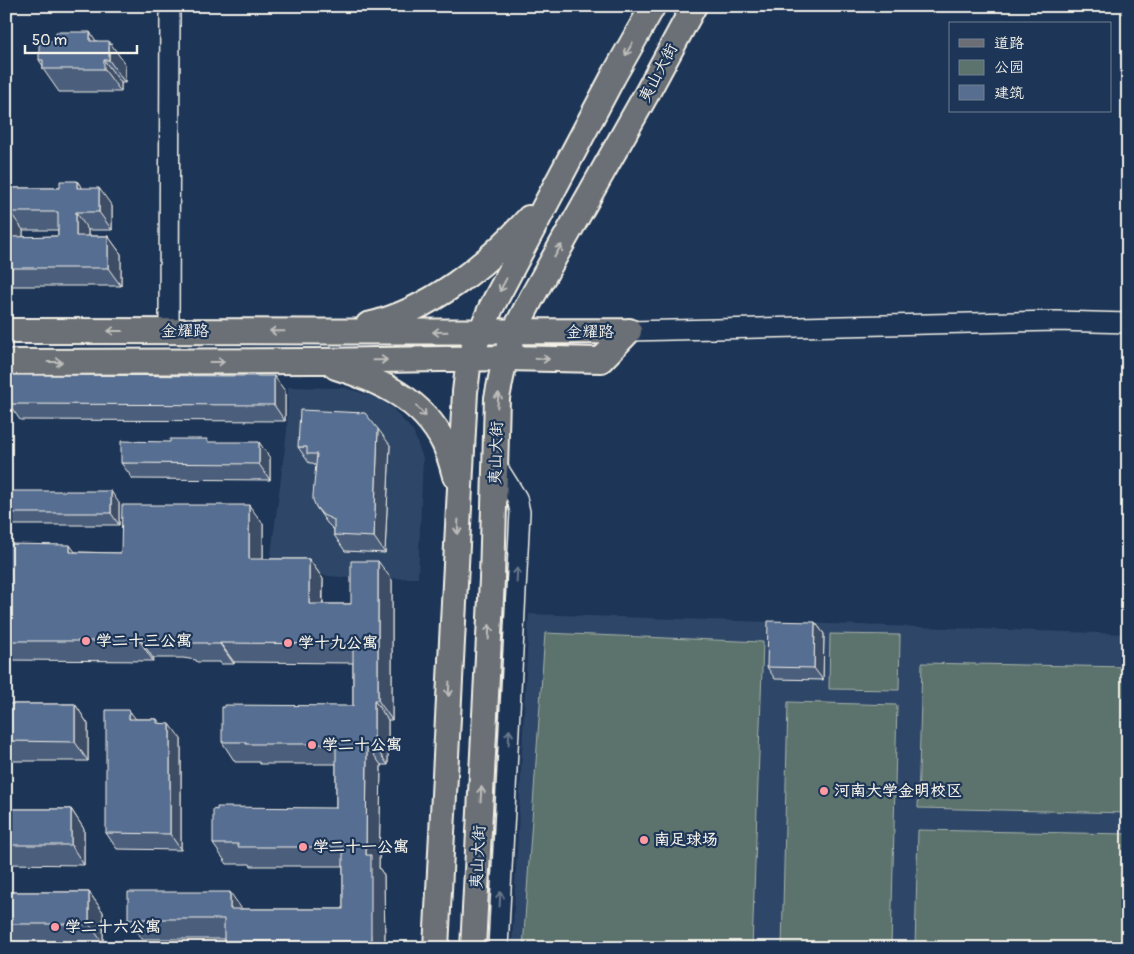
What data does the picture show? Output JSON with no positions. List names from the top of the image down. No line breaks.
{"streets":{"main road":["夷山大街","金耀路"]},"crossings":[["夷山大街","金耀路"]],"places":["学二十三公寓","学十九公寓","学二十公寓","河南大学金明校区","南足球场","学二十一公寓","学二十六公寓"],"legend":["道路","公园","建筑"],"scale_bar":"50 m"}
